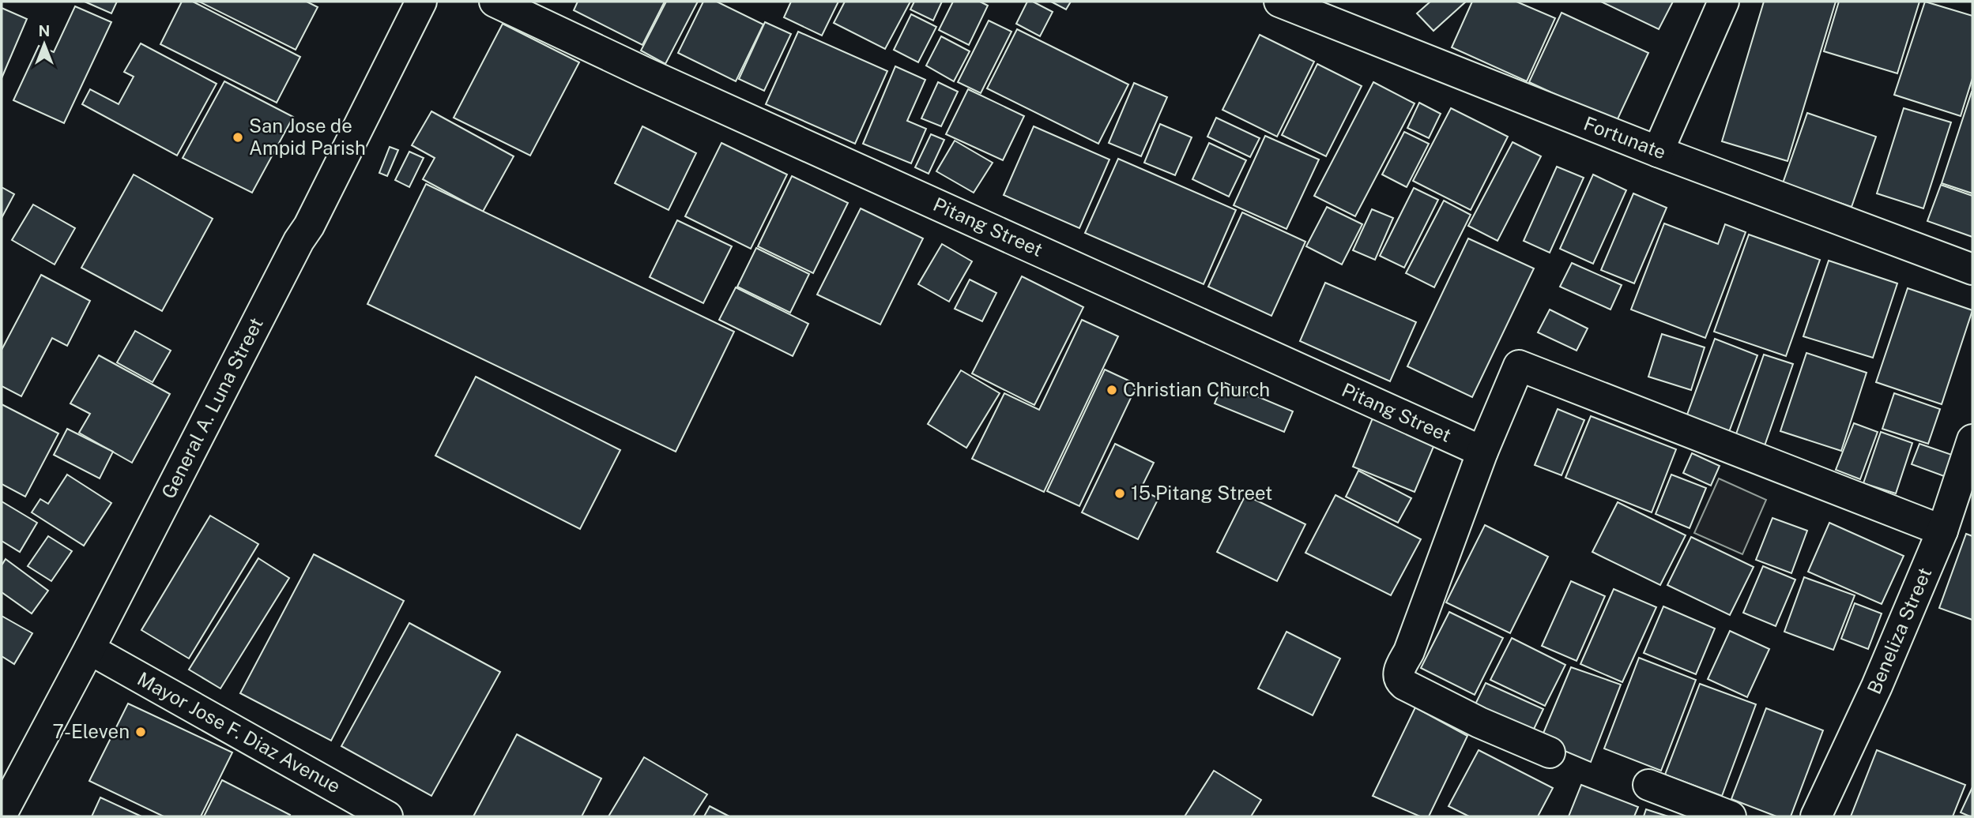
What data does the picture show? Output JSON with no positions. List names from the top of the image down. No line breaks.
{"streets":{"street":["Fortunate","Pitang Street","General A. Luna Street","Beneliza Street","Mayor Jose F. Diaz Avenue"]},"crossings":[["General A. Luna Street","Mayor Jose F. Diaz Avenue"]],"places":["San Jose de Ampid Parish","Christian Church","15 Pitang Street","7-Eleven"],"north":"top"}
